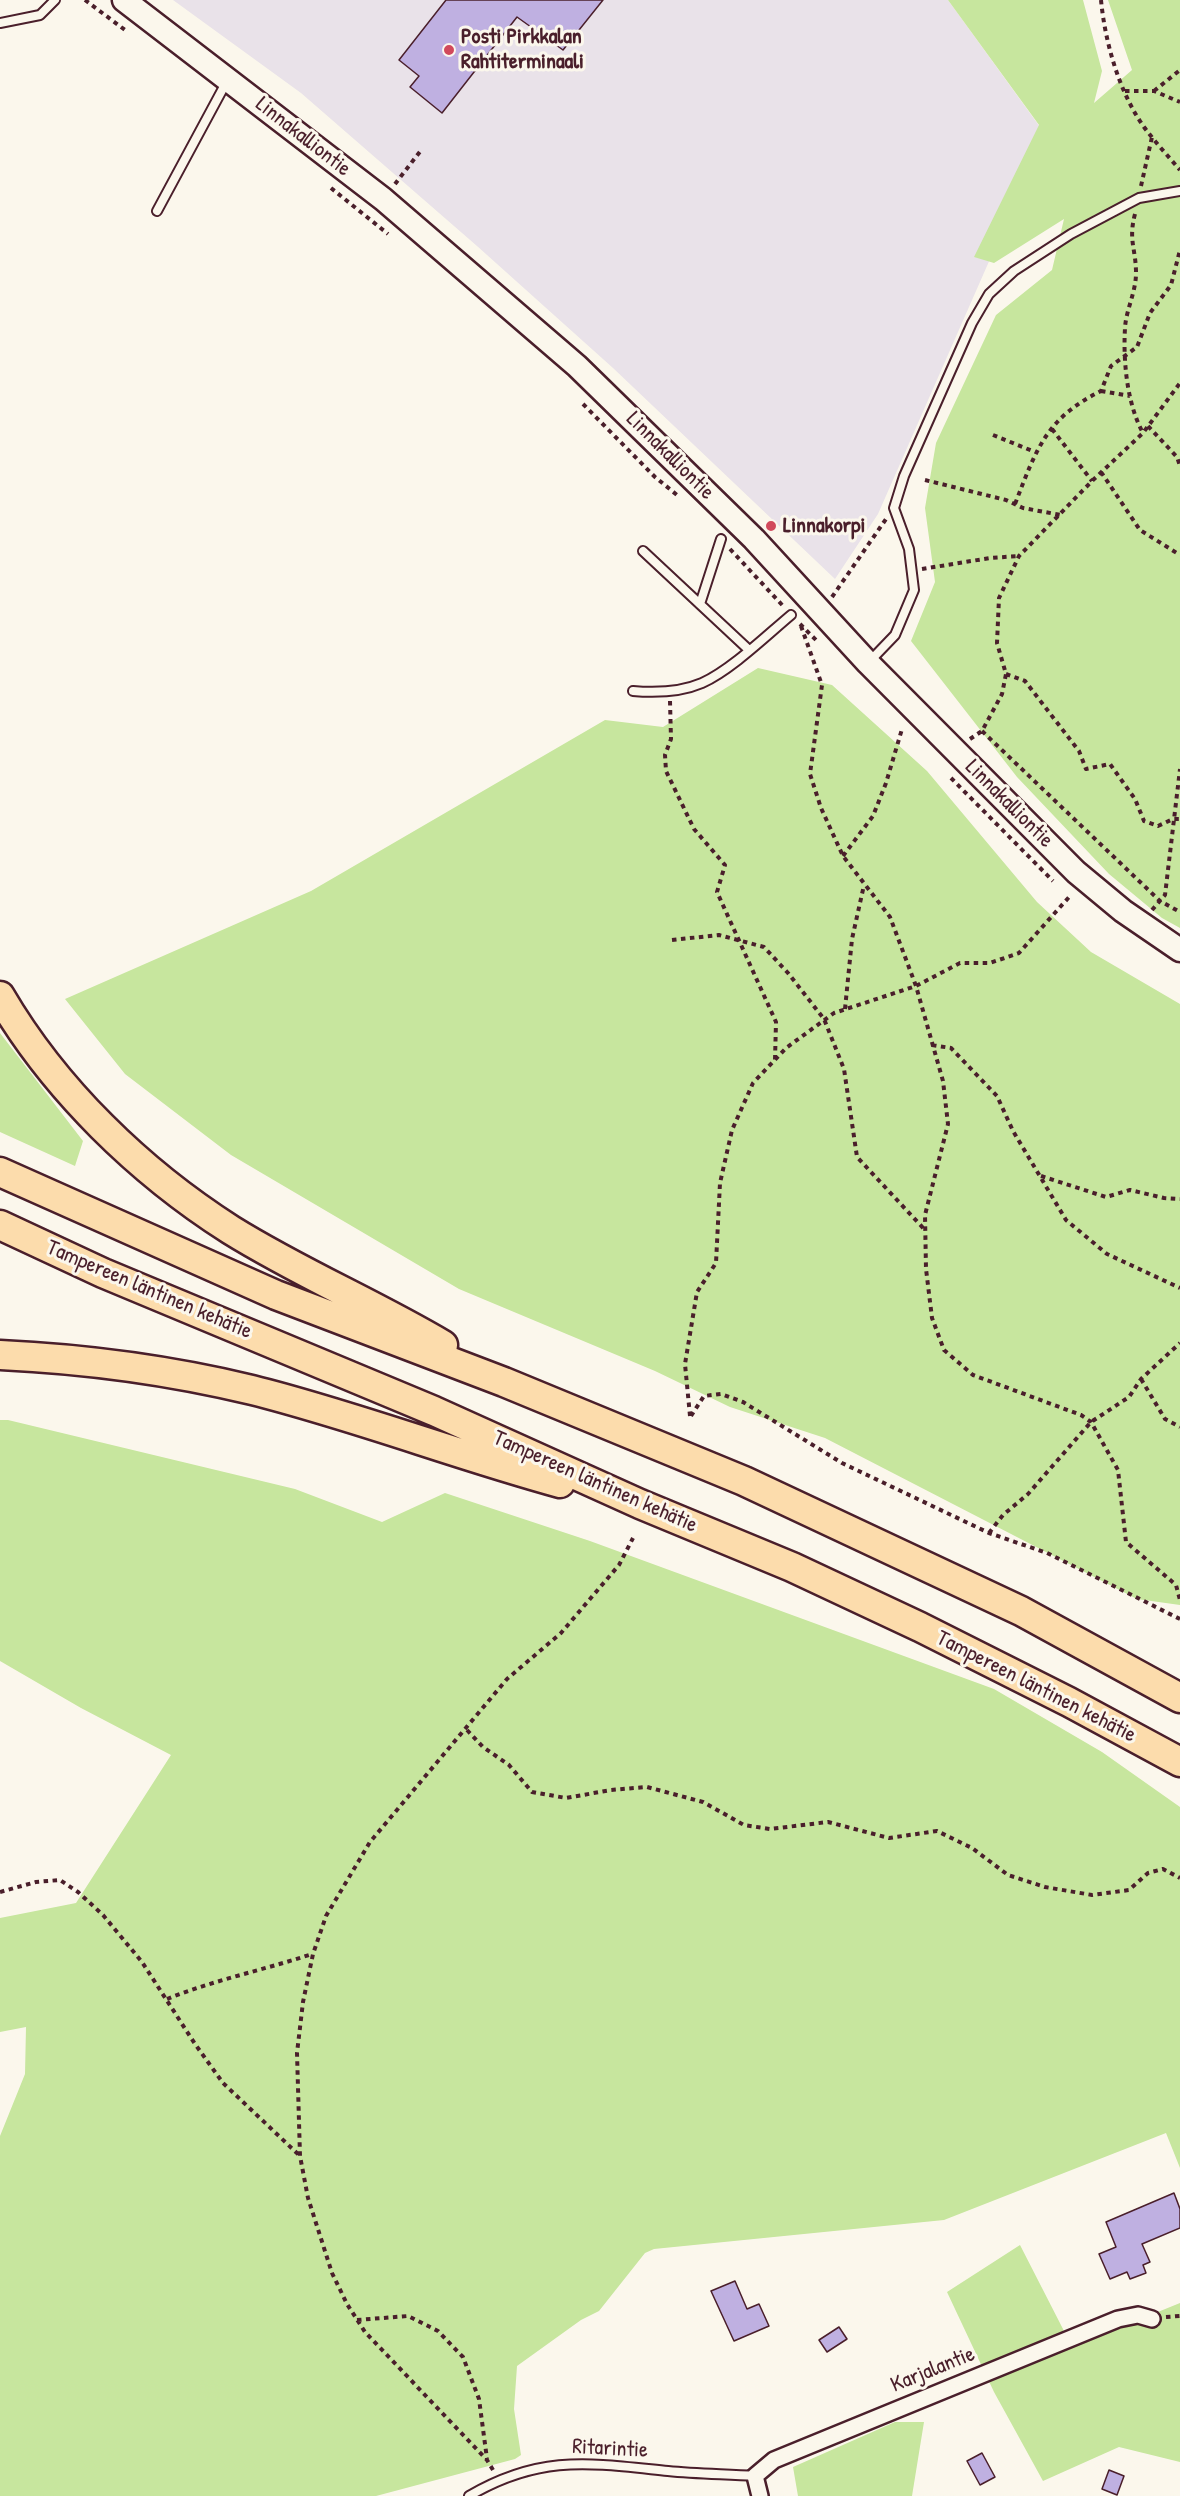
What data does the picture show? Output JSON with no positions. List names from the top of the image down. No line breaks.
{"streets":{"highway":["Tampereen läntinen kehätie"],"main road":["Linnakalliontie"],"street":["Karjalantie"],"lane":["Ritarintie"]},"crossings":[["Karjalantie","Ritarintie"]],"places":["Posti Pirkkalan Rahtiterminaali","Linnakorpi"]}
